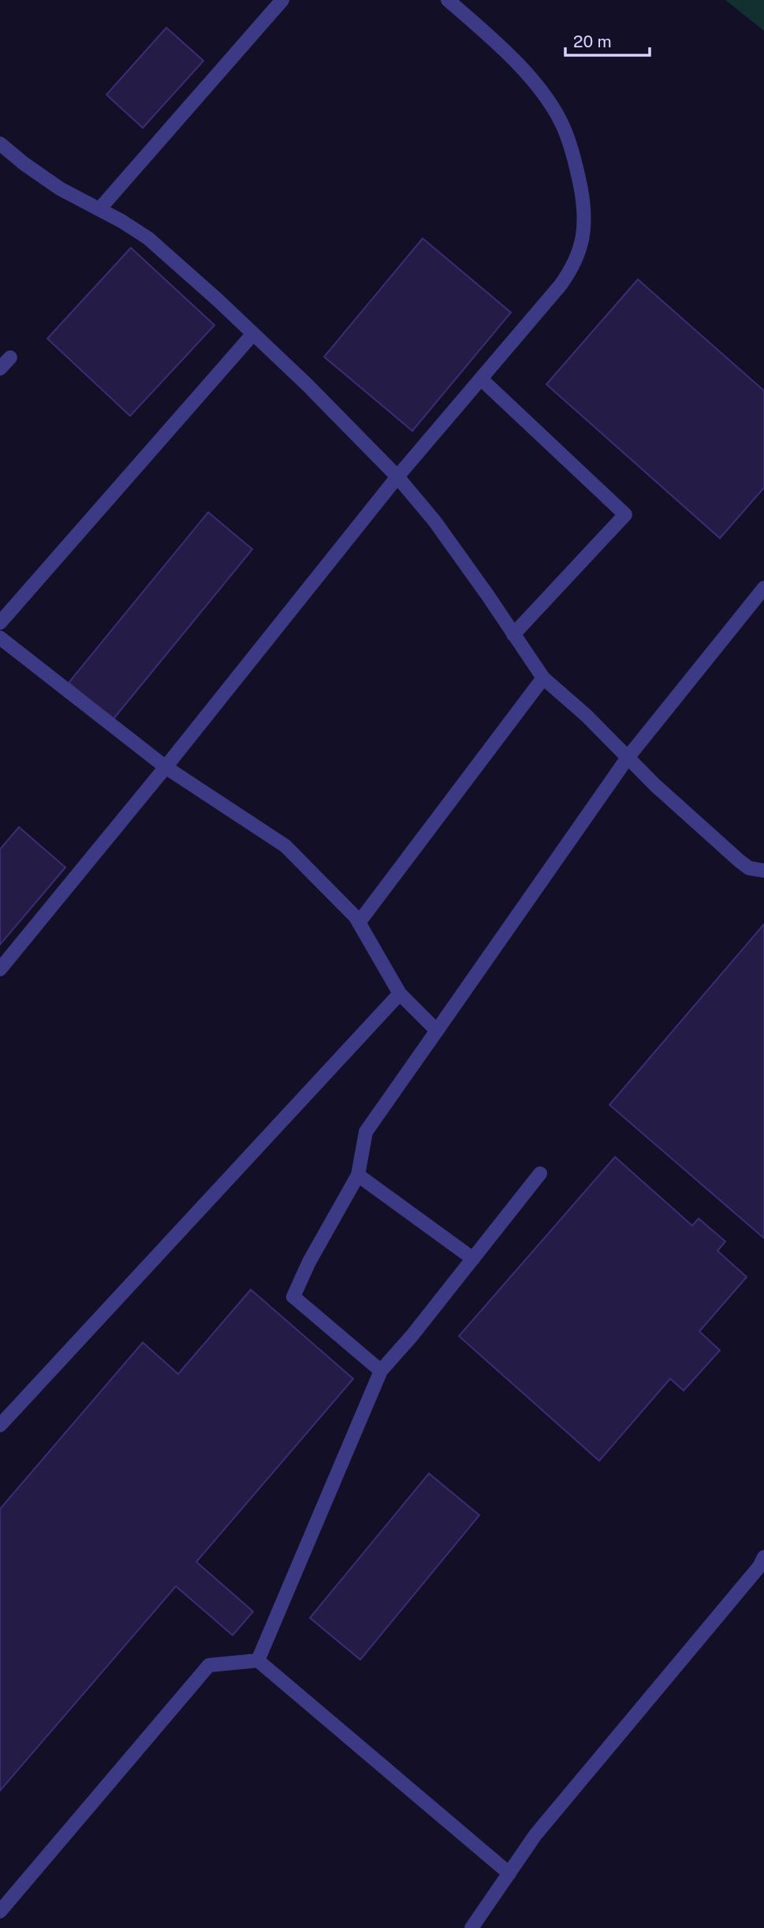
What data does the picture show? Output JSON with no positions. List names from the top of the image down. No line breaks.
{"scale_bar":"20 m"}
